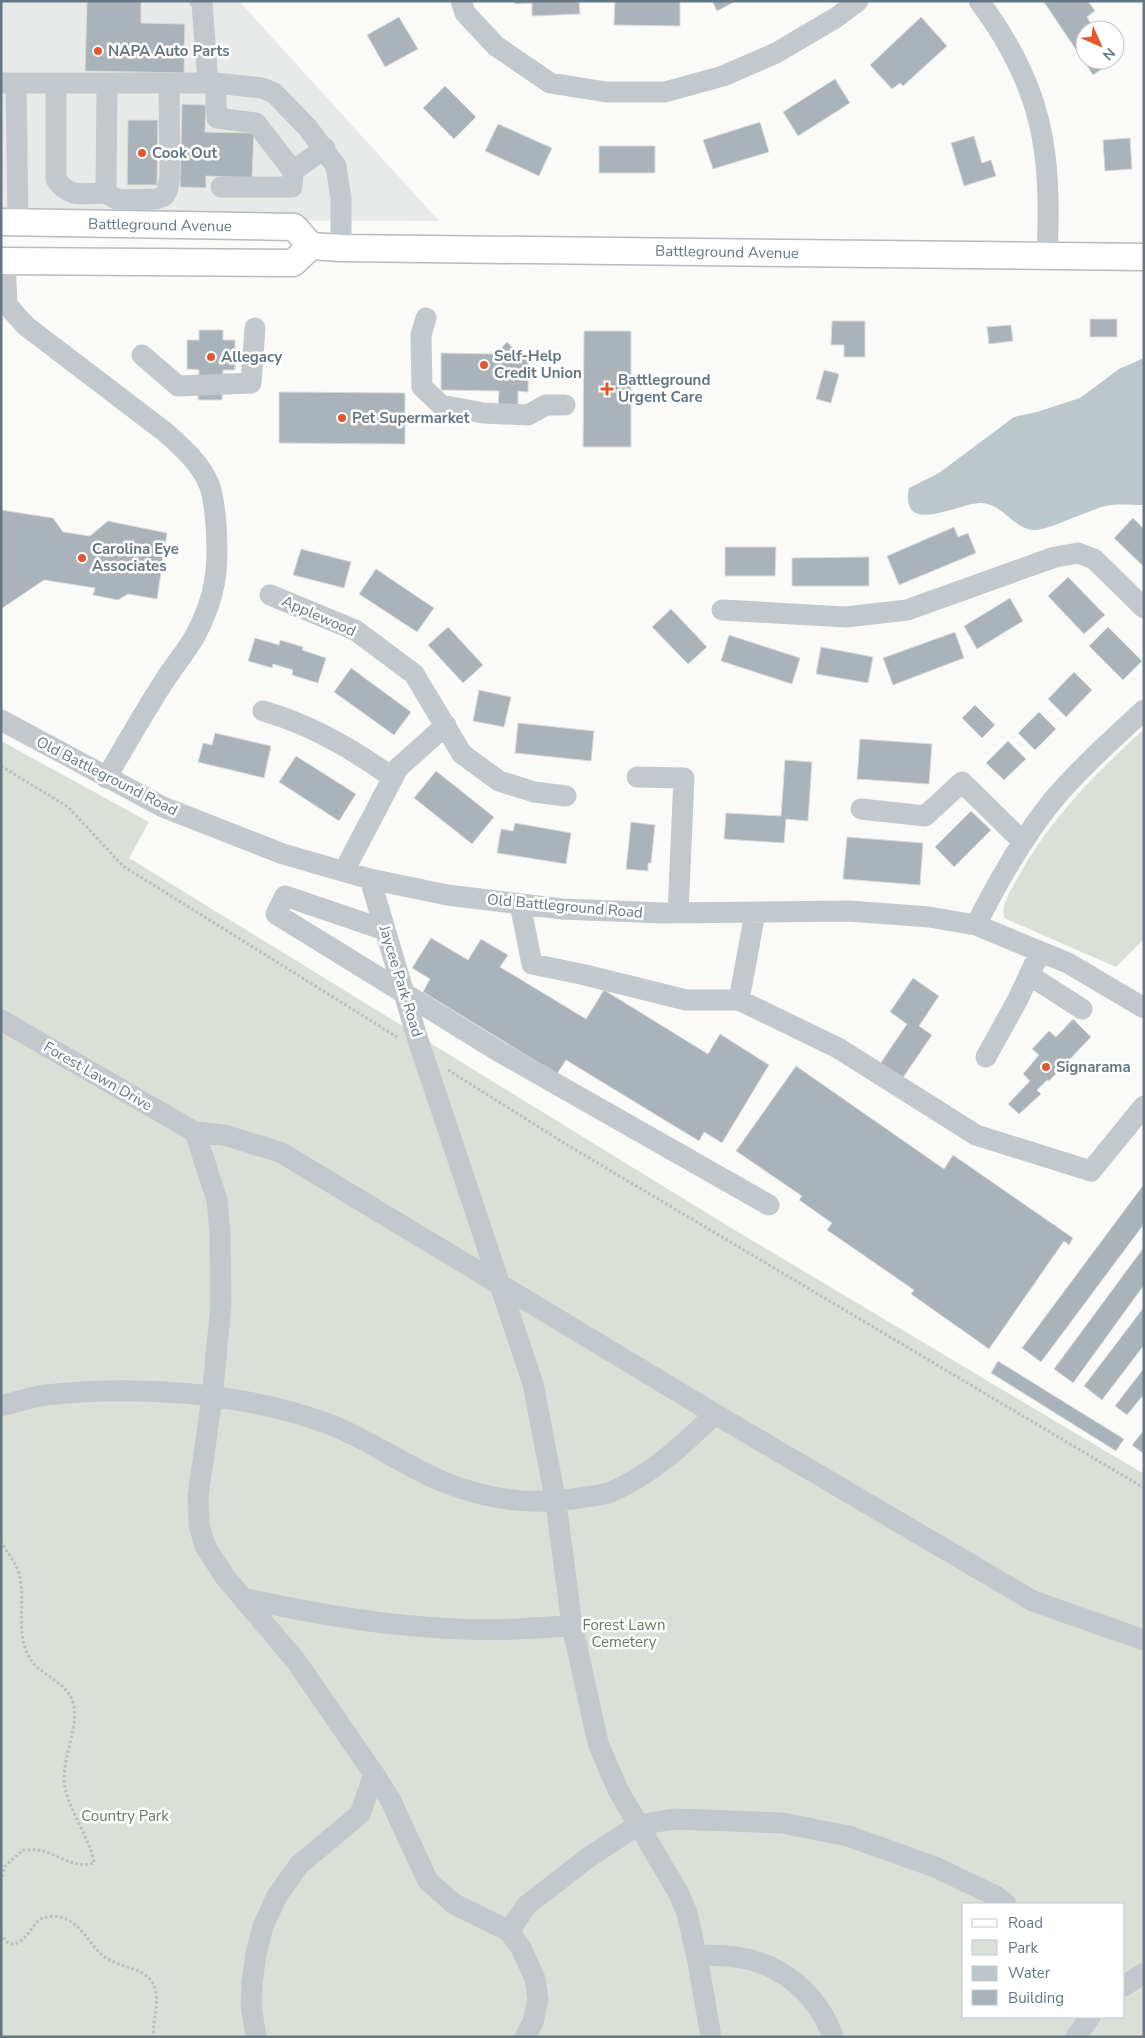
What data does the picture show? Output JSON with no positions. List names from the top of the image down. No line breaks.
{"streets":{"main road":["Battleground Avenue"],"street":["Applewood","Old Battleground Road","Jaycee Park Road","Forest Lawn Drive"]},"crossings":[["Old Battleground Road","Jaycee Park Road"]],"parks":["Forest Lawn Cemetery","Country Park"],"places":{"other":["NAPA Auto Parts","Cook Out","Allegacy","Self-Help Credit Union","Pet Supermarket","Carolina Eye Associates","Signarama"],"health":["Battleground Urgent Care"]},"legend":["Road","Park","Water","Building"],"north":"bottom right"}
